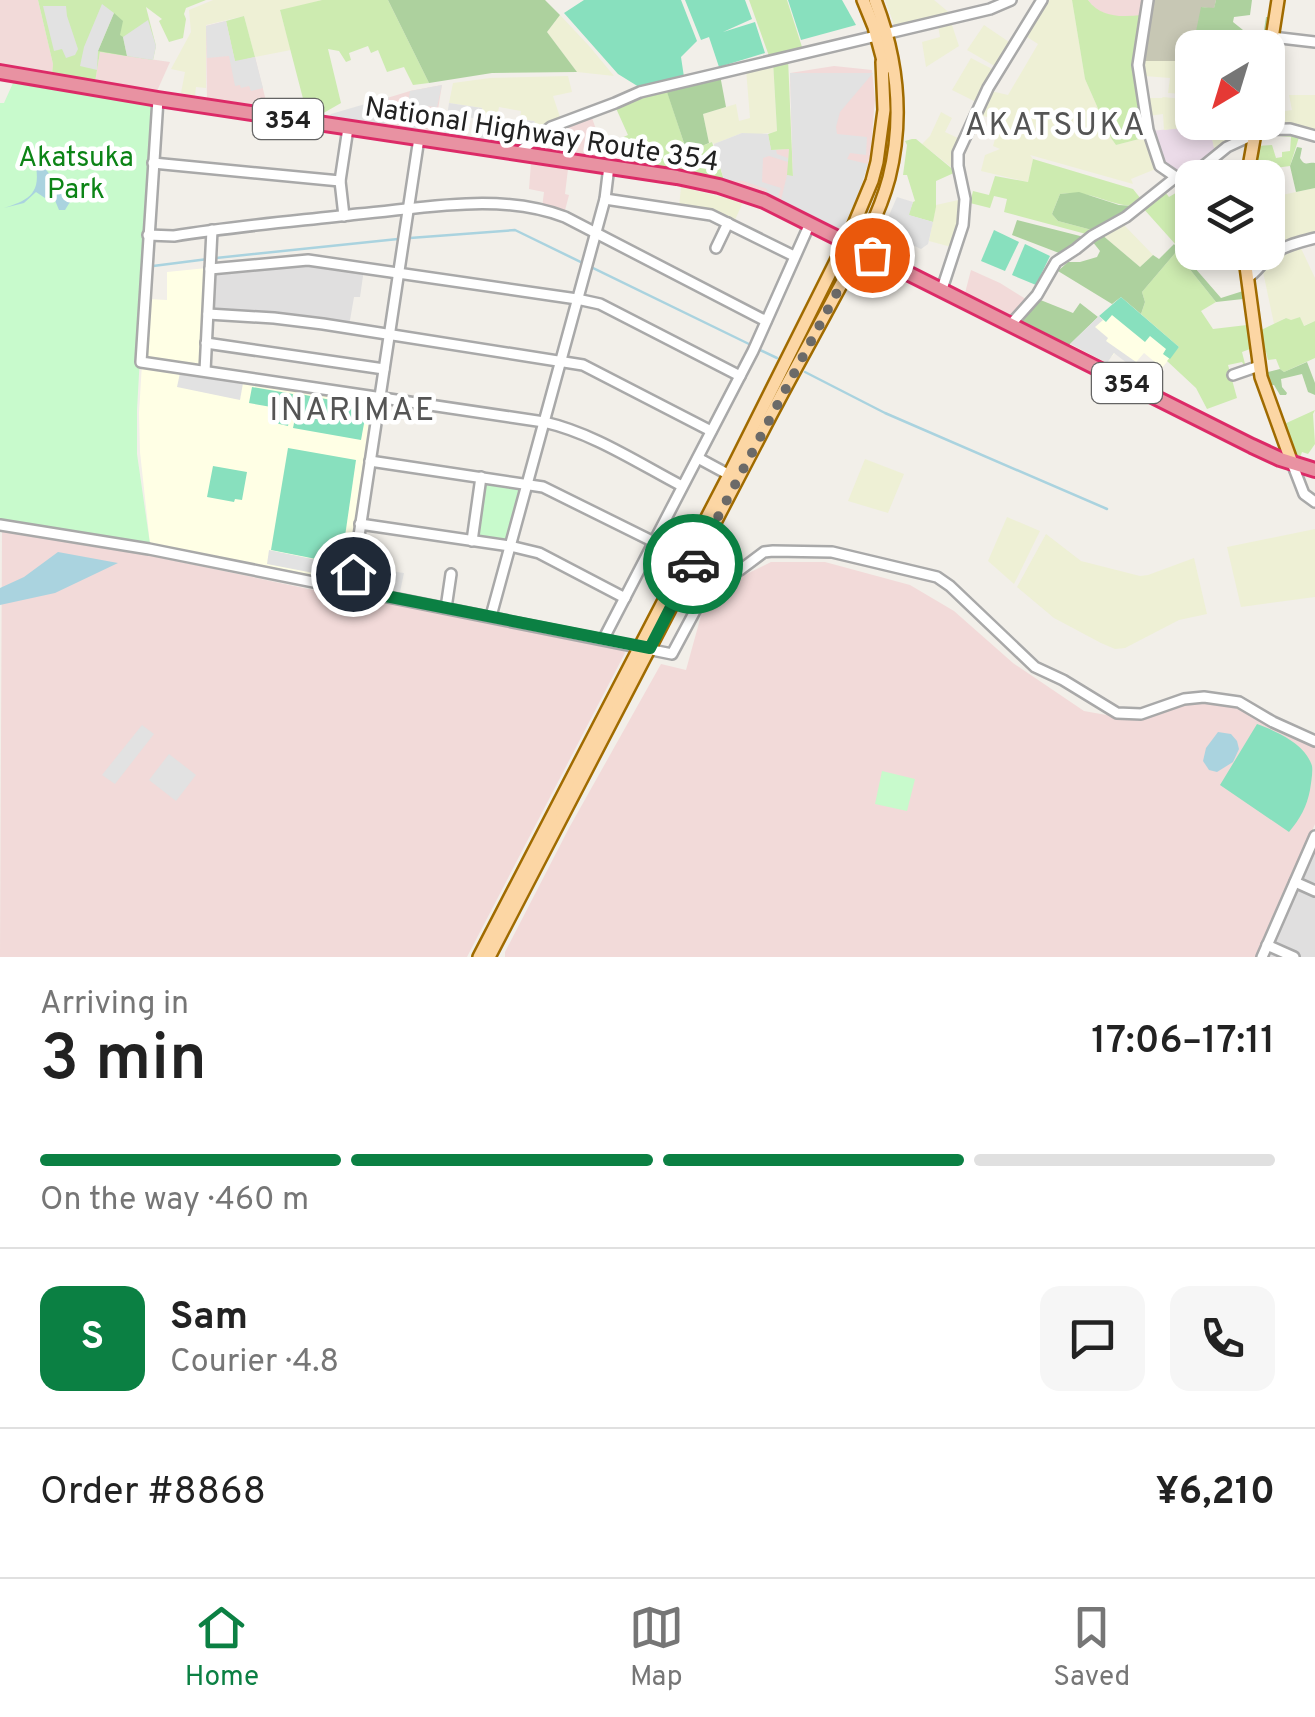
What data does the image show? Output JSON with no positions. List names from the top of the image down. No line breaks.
{"streets":{"highway":["354","National Highway Route 354"]},"districts":["AKATSUKA","INARIMAE"],"parks":["Akatsuka Park"],"north":"bottom left","page":{"heading":["3 min","Arriving in","17:06–17:11"],"panel":["Sam","Courier · 4.8","Order #8868","¥6,210"],"bar":"On the way · 460 m","round":"S","tabs":["Home","Map","Saved"]}}
